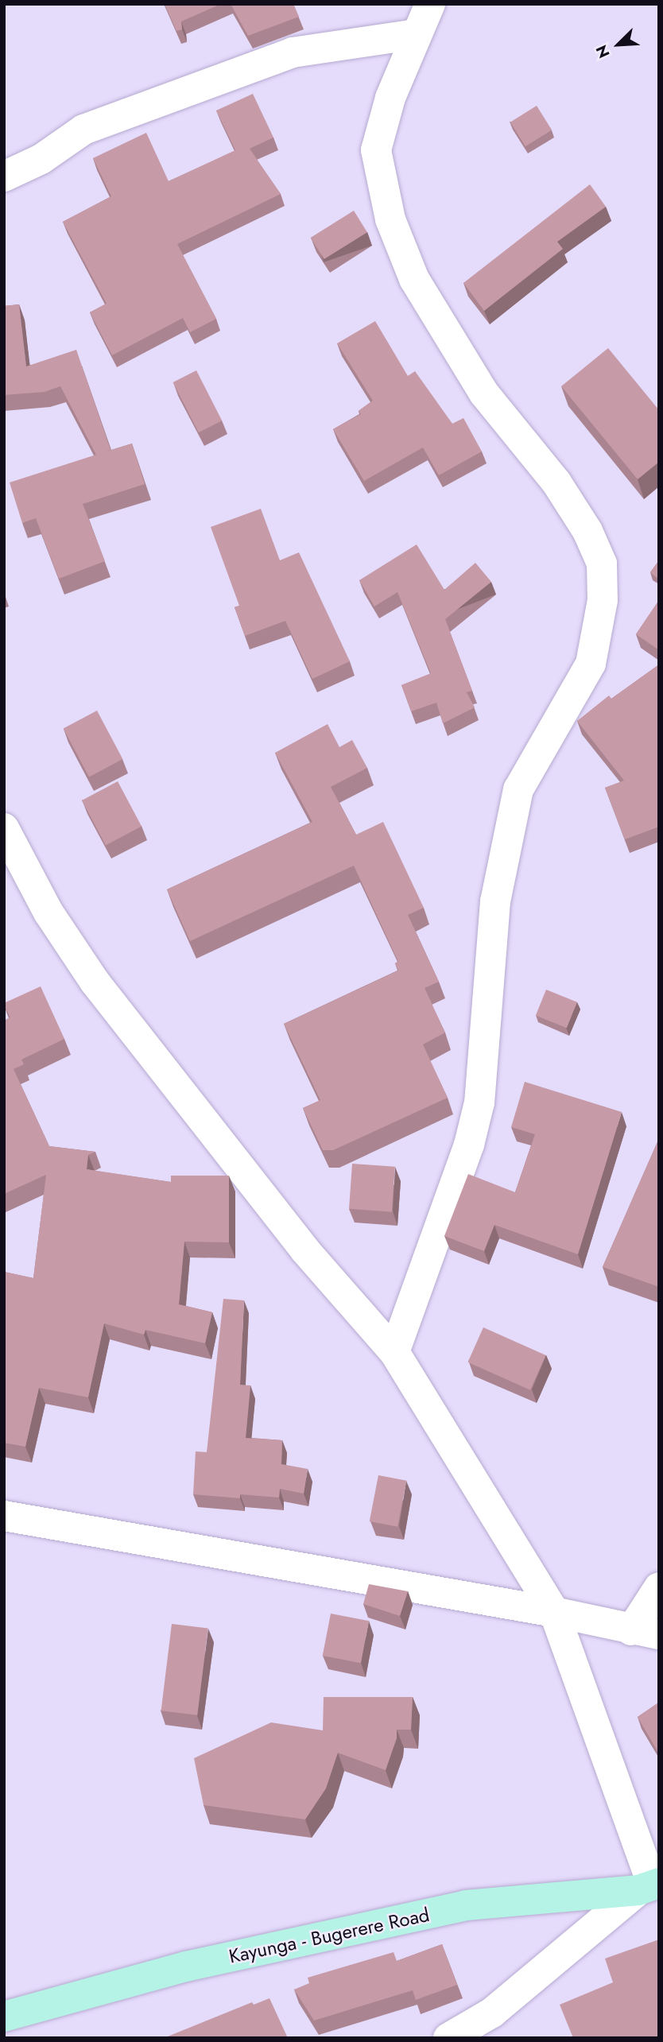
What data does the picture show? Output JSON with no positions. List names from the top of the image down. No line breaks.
{"streets":{"main road":["Kayunga - Bugerere Road"]},"north":"bottom left"}
